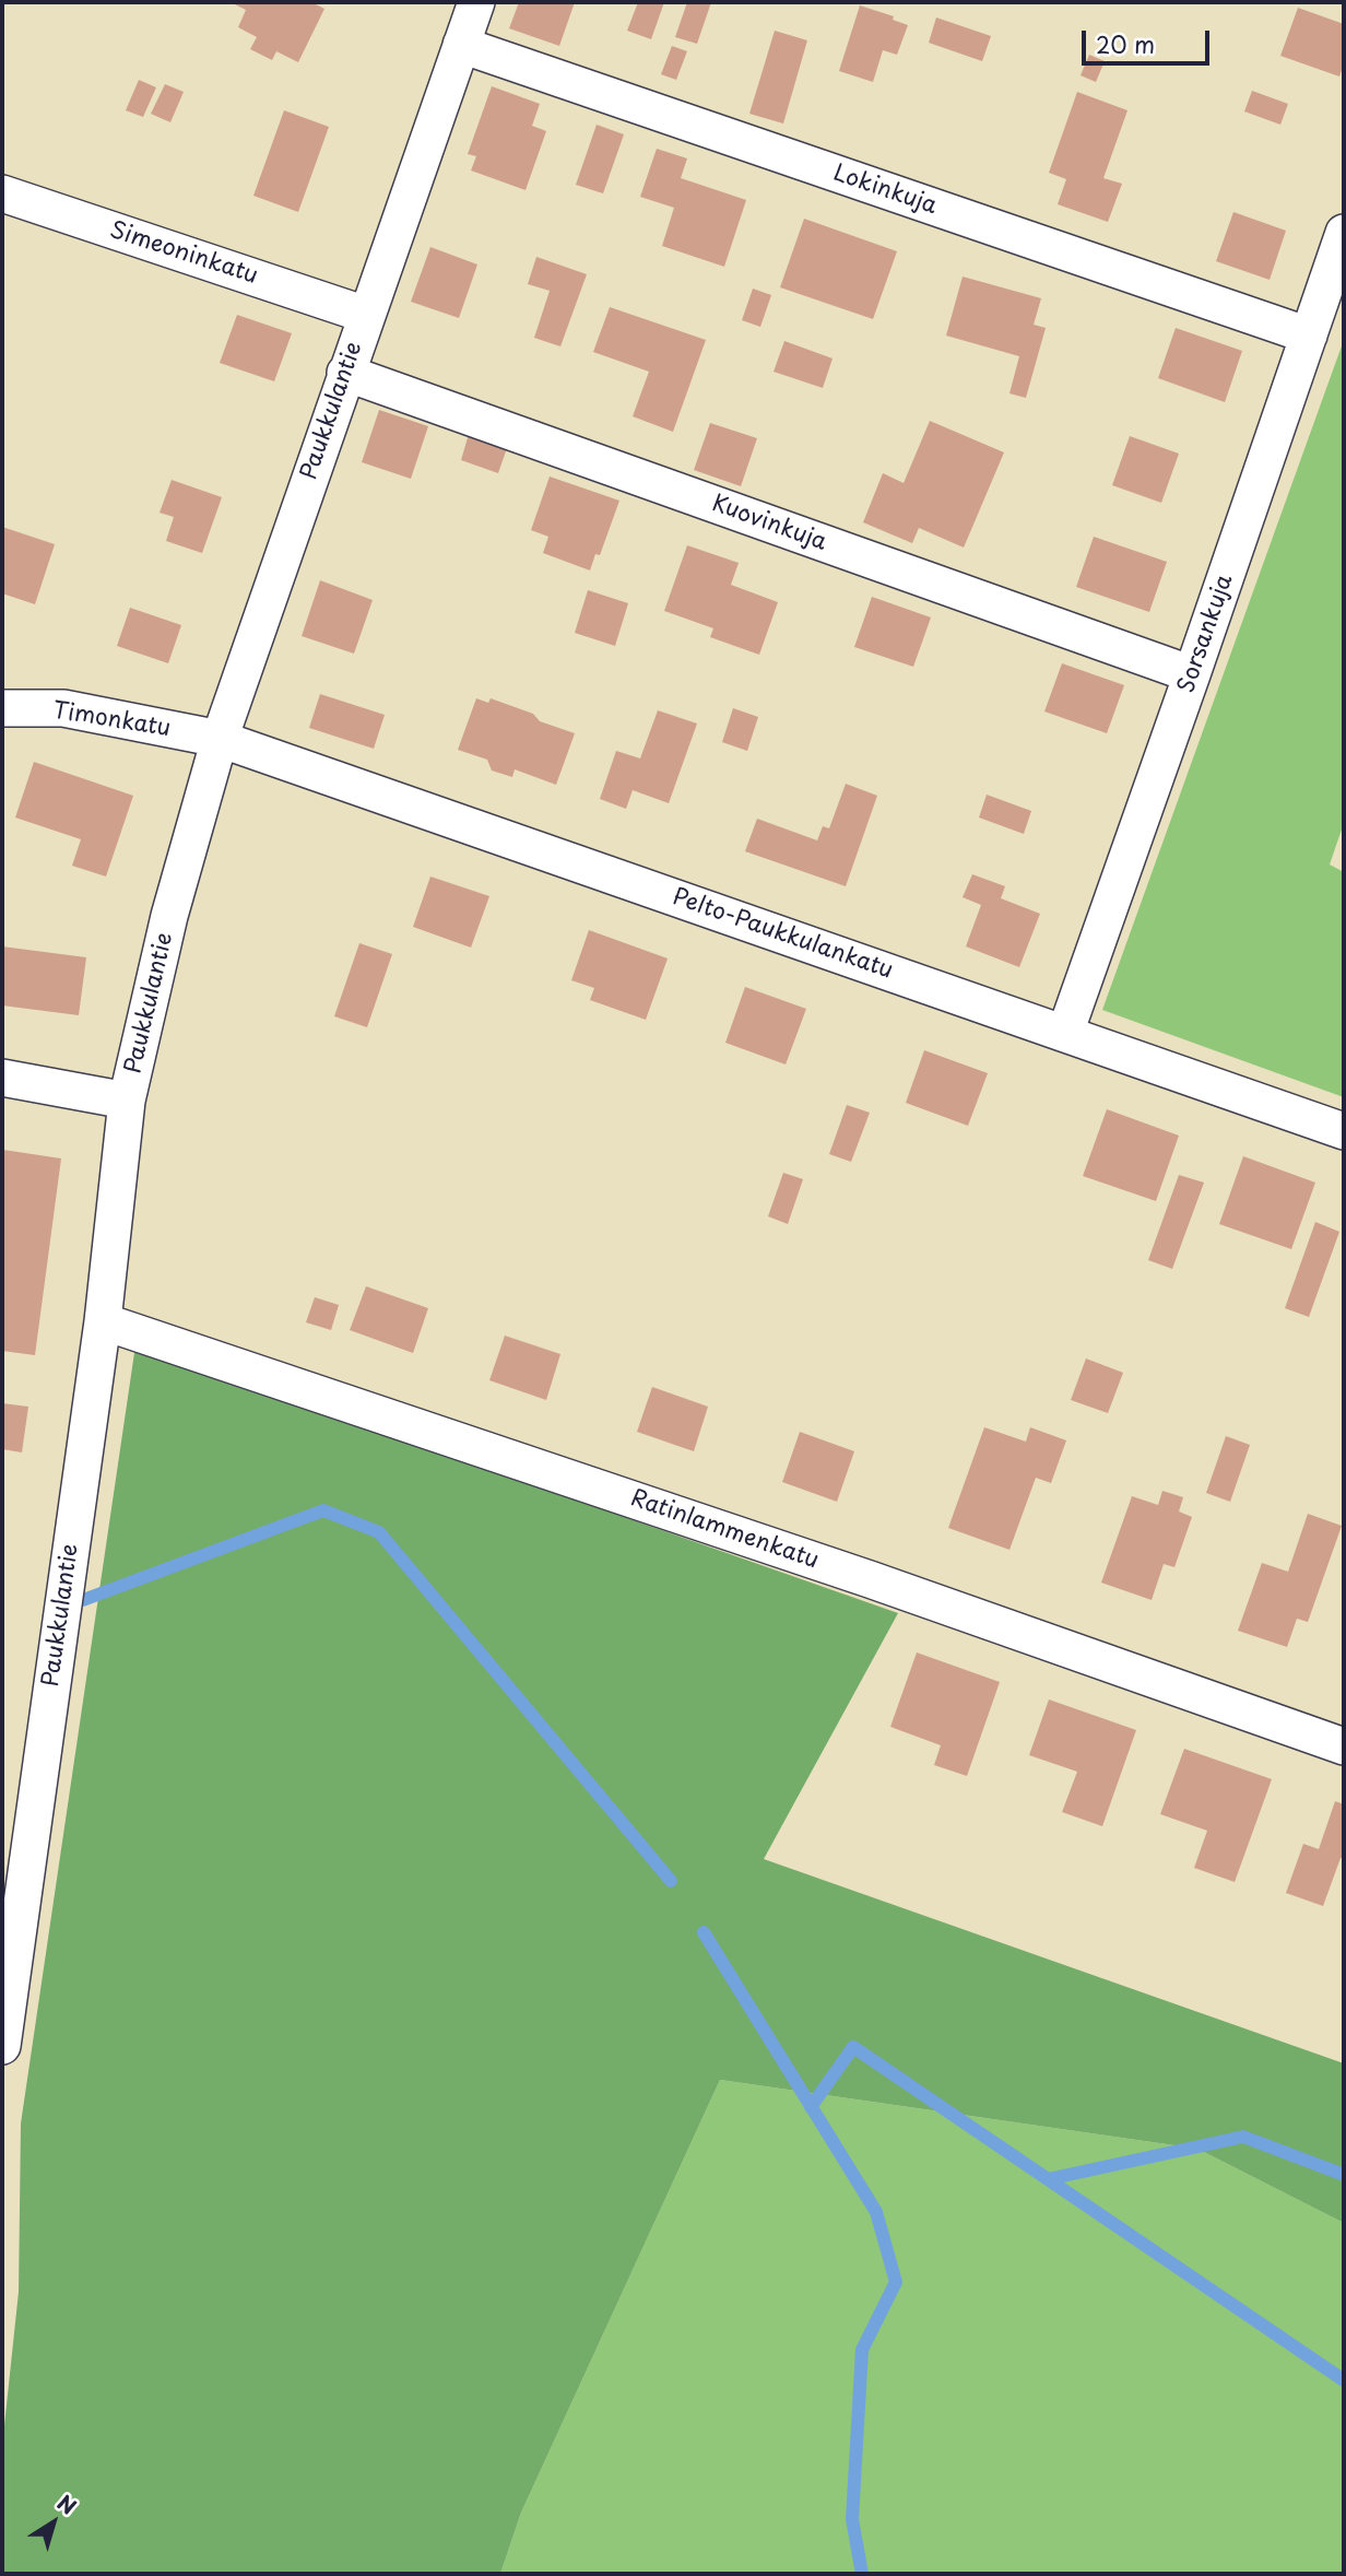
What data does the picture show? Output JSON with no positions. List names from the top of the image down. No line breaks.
{"streets":{"street":["Lokinkuja","Simeoninkatu","Paukkulantie","Kuovinkuja","Sorsankuja","Timonkatu","Pelto-Paukkulankatu","Ratinlammenkatu"]},"crossings":[["Lokinkuja","Paukkulantie"],["Lokinkuja","Sorsankuja"],["Simeoninkatu","Paukkulantie"],["Paukkulantie","Kuovinkuja"],["Paukkulantie","Timonkatu"],["Paukkulantie","Pelto-Paukkulankatu"],["Paukkulantie","Ratinlammenkatu"],["Kuovinkuja","Sorsankuja"],["Sorsankuja","Pelto-Paukkulankatu"],["Timonkatu","Pelto-Paukkulankatu"]],"scale_bar":"20 m","north":"top right"}
